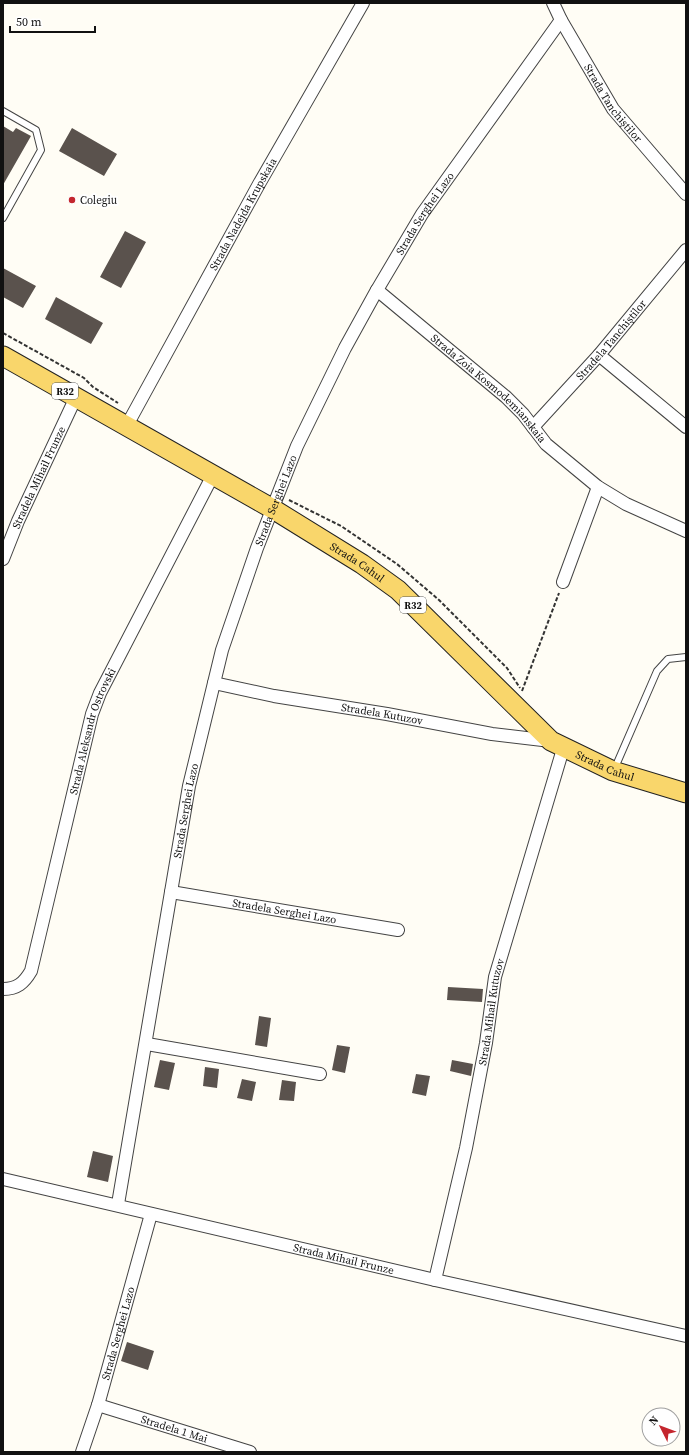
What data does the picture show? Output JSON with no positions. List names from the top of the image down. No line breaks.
{"streets":{"main road":["R32","Strada Cahul"],"street":["Strada Tanchiștilor","Strada Nadejda Krupskaia","Strada Serghei Lazo","Stradela Tanchiștilor","Strada Zoia Kosmodemianskaia","Stradela Mihail Frunze","Stradela Kutuzov","Strada Aleksandr Ostrovski","Stradela Serghei Lazo","Strada Mihail Kutuzov","Strada Mihail Frunze","Stradela 1 Mai"]},"crossings":[["Strada Tanchiștilor","Strada Serghei Lazo"],["Strada Nadejda Krupskaia","Strada Cahul"],["Strada Serghei Lazo","Strada Zoia Kosmodemianskaia"],["Strada Serghei Lazo","Strada Cahul"],["Strada Serghei Lazo","Stradela Kutuzov"],["Strada Serghei Lazo","Stradela Serghei Lazo"],["Strada Serghei Lazo","Strada Mihail Frunze"],["Strada Serghei Lazo","Stradela 1 Mai"],["Stradela Tanchiștilor","Strada Zoia Kosmodemianskaia"],["Stradela Mihail Frunze","Strada Cahul"],["Strada Cahul","Stradela Kutuzov"],["Strada Cahul","Strada Aleksandr Ostrovski"],["Strada Cahul","Strada Mihail Kutuzov"],["Stradela Kutuzov","Strada Mihail Kutuzov"],["Strada Mihail Kutuzov","Strada Mihail Frunze"]],"places":["Colegiu"],"scale_bar":"50 m","north":"top left"}
